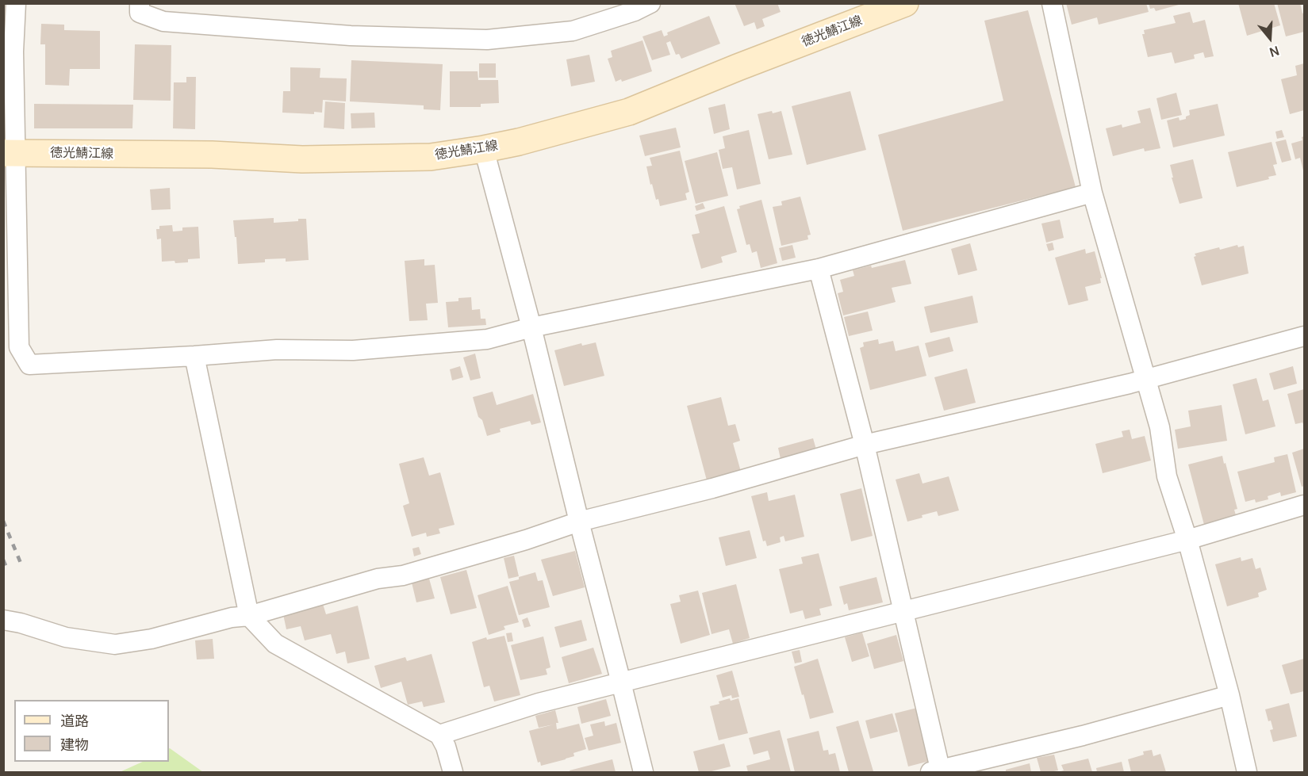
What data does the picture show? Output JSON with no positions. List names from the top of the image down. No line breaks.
{"streets":{"main road":["徳光鯖江線"]},"legend":["道路","建物"],"north":"bottom"}
